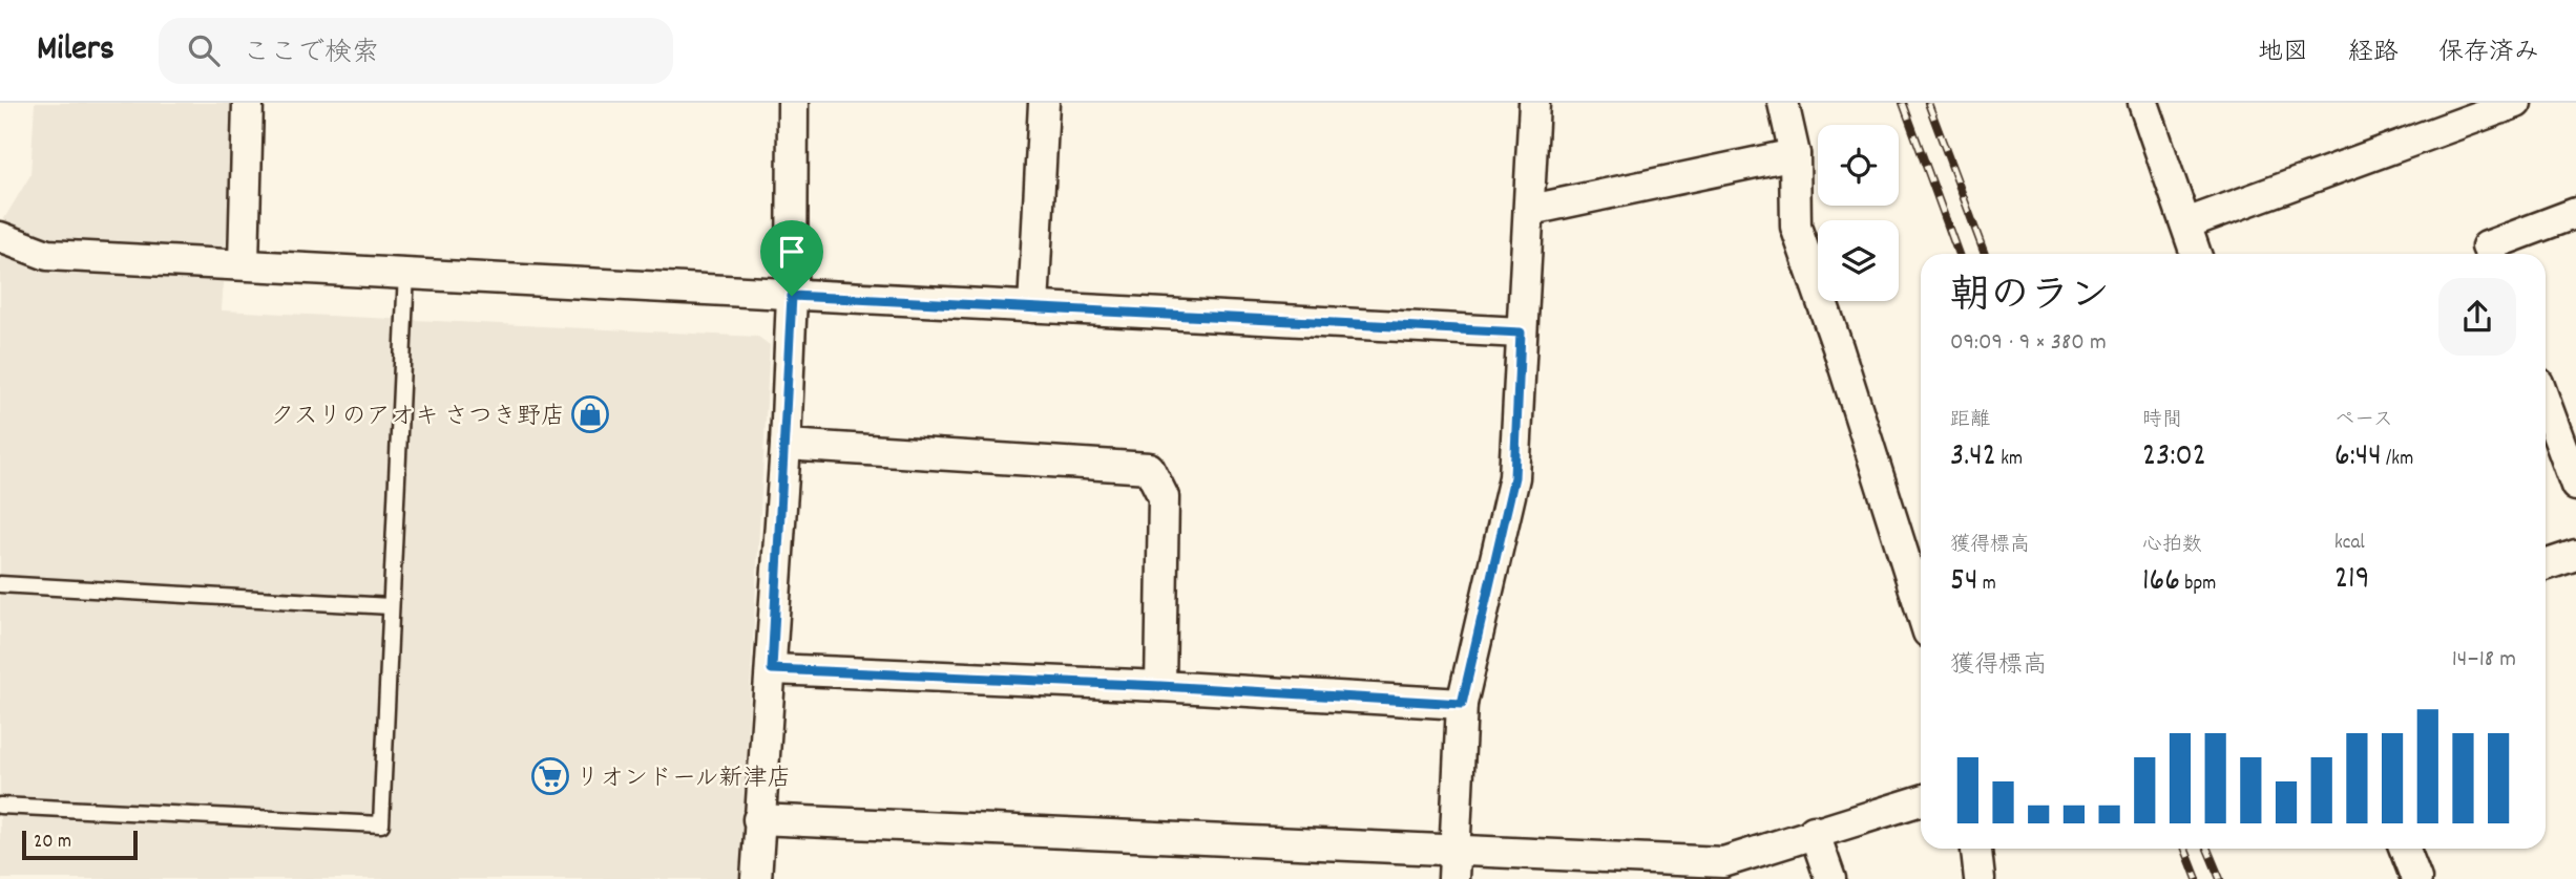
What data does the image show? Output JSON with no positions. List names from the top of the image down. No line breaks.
{"places":{"shop":["クスリのアオキ さつき野店"],"supermarket":["リオンドール新津店"]},"scale_bar":"20 m","page":{"header":"Milers","search":"ここで検索","nav":["地図","経路","保存済み"],"heading":["朝のラン","09:09 · 9 × 380 m"],"stats":[["距離","3.42 km"],["時間","23:02"],["ペース","6:44 /km"],["獲得標高","54 m"],["心拍数","166 bpm"],["kcal","219"]],"chart":["獲得標高","14–18 m"],"scale":"20 m"}}
